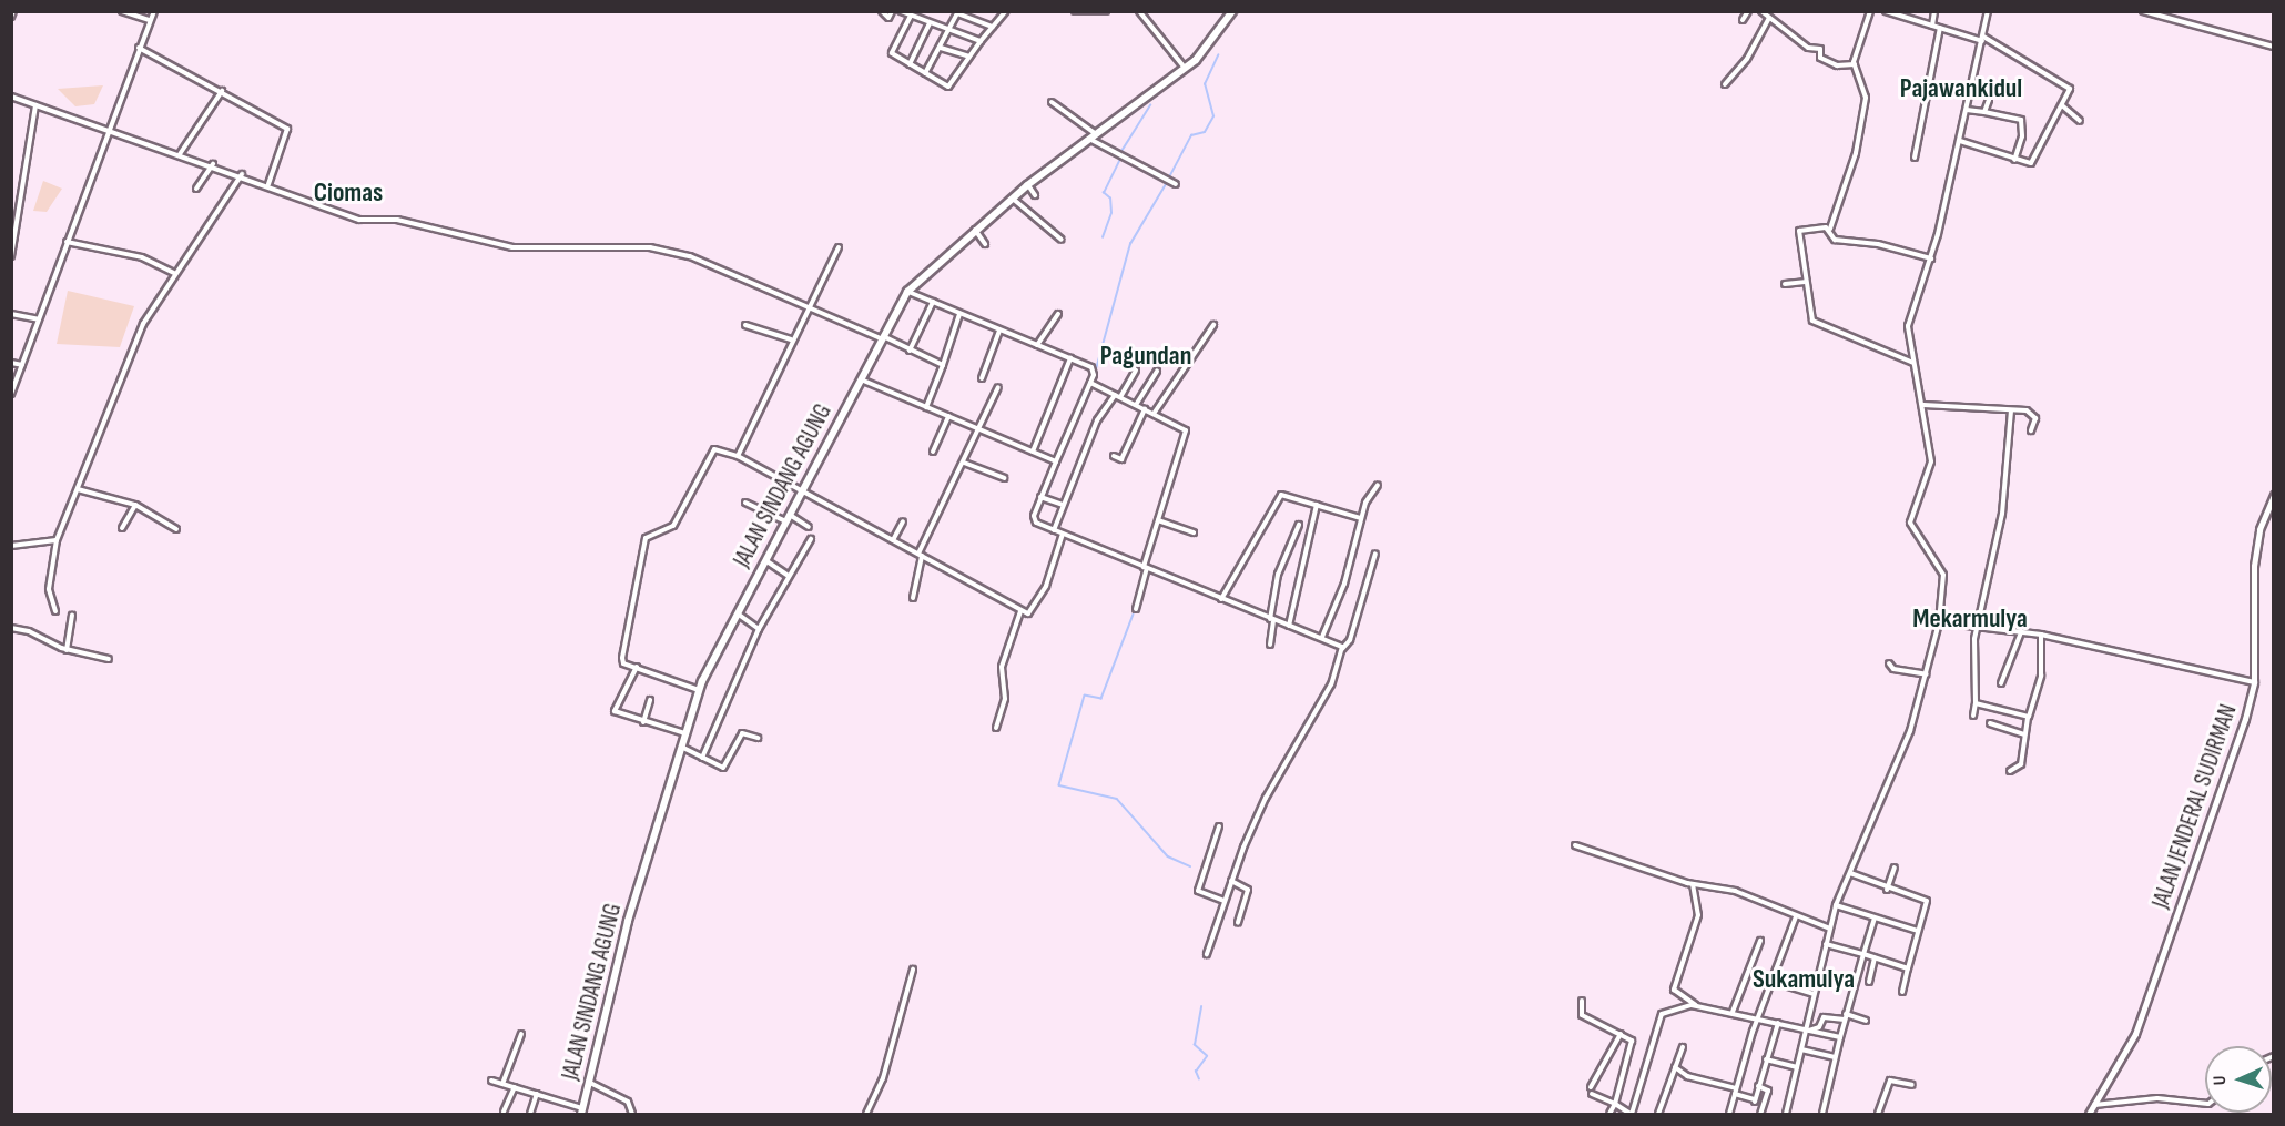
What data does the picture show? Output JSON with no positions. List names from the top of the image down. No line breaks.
{"streets":{"main road":["JALAN SINDANG AGUNG","JALAN JENDERAL SUDIRMAN"]},"districts":["Pajawankidul","Ciomas","Pagundan","Mekarmulya","Sukamulya"],"north":"left"}
